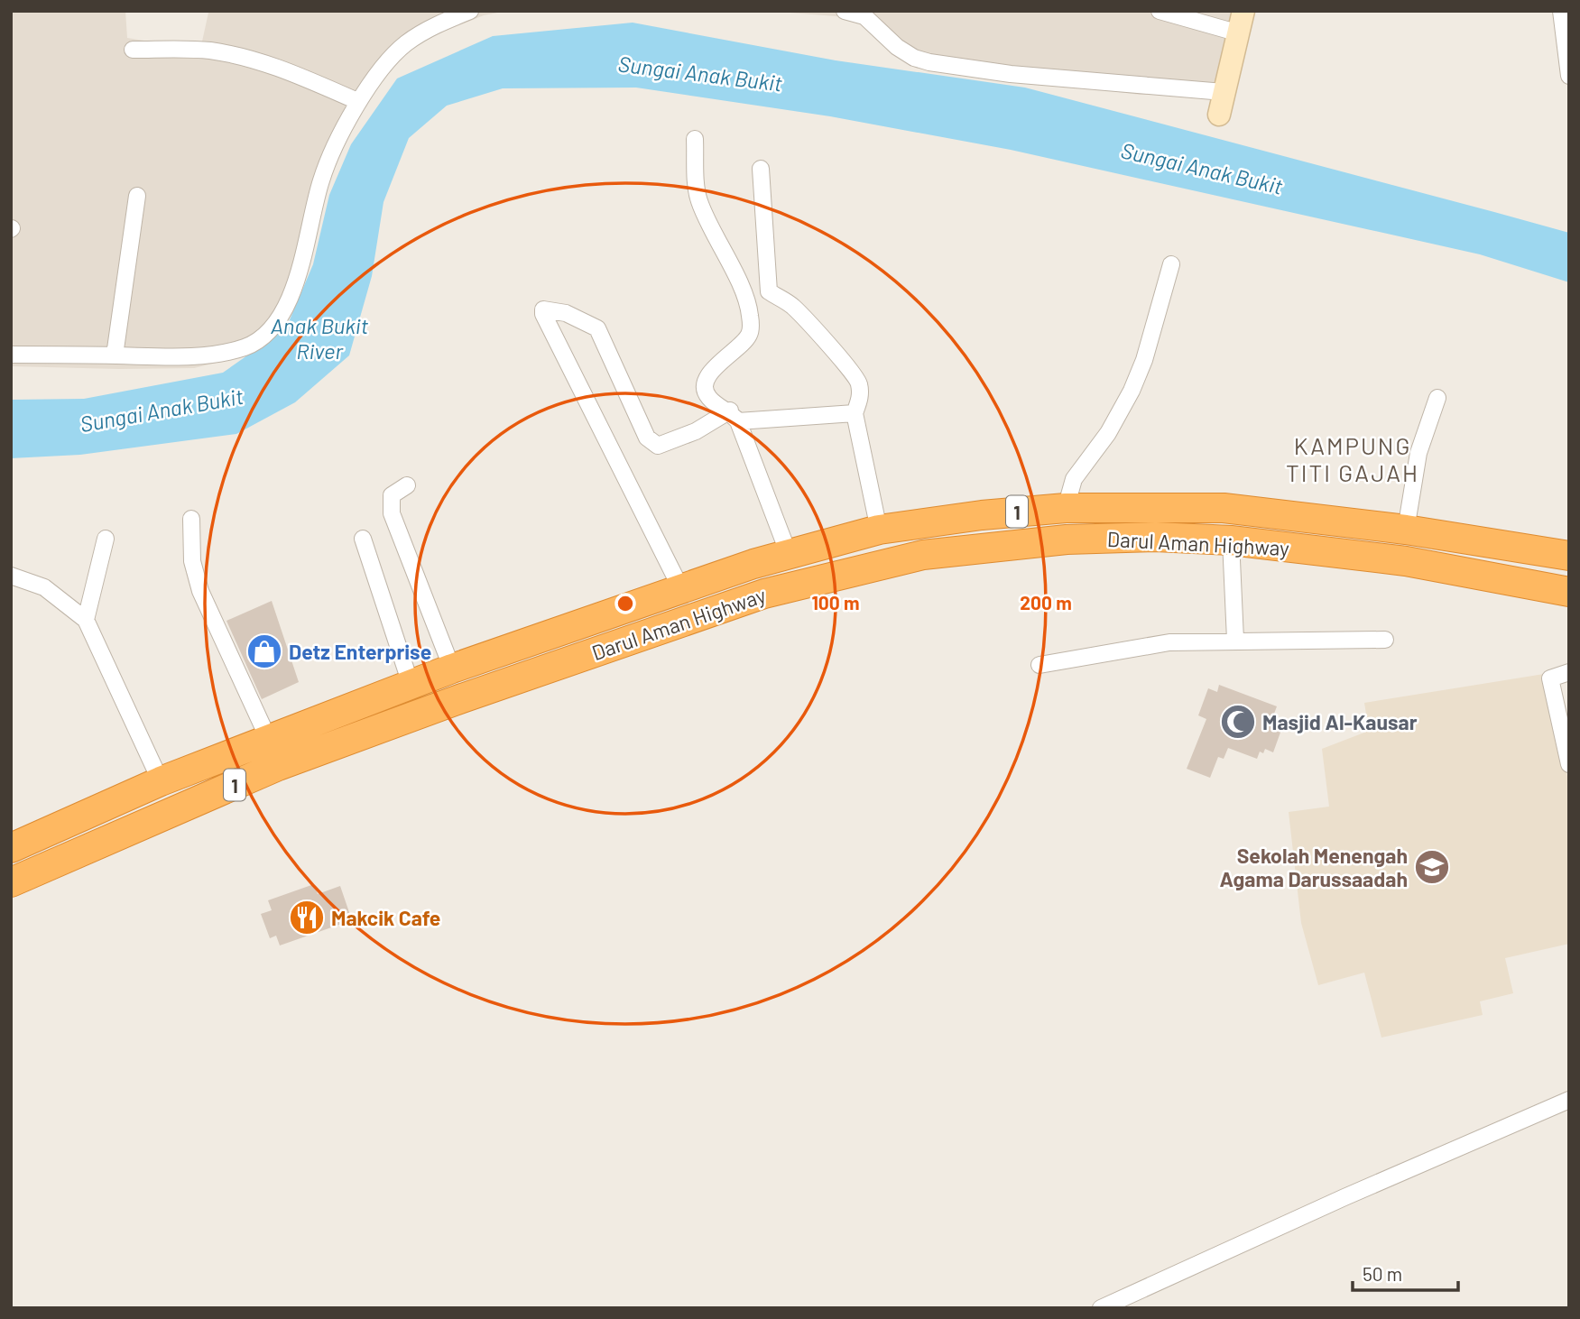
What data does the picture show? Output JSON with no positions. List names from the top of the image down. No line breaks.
{"streets":{"highway":["1","Darul Aman Highway"]},"districts":["KAMPUNG TITI GAJAH"],"water":["Sungai Anak Bukit","Anak Bukit River"],"places":{"shop":["Detz Enterprise"],"mosque":["Masjid Al-Kausar"],"school or university":["Sekolah Menengah Agama Darussaadah"],"restaurant":["Makcik Cafe"]},"scale_bar":"50 m","rings":["100 m","200 m"]}
